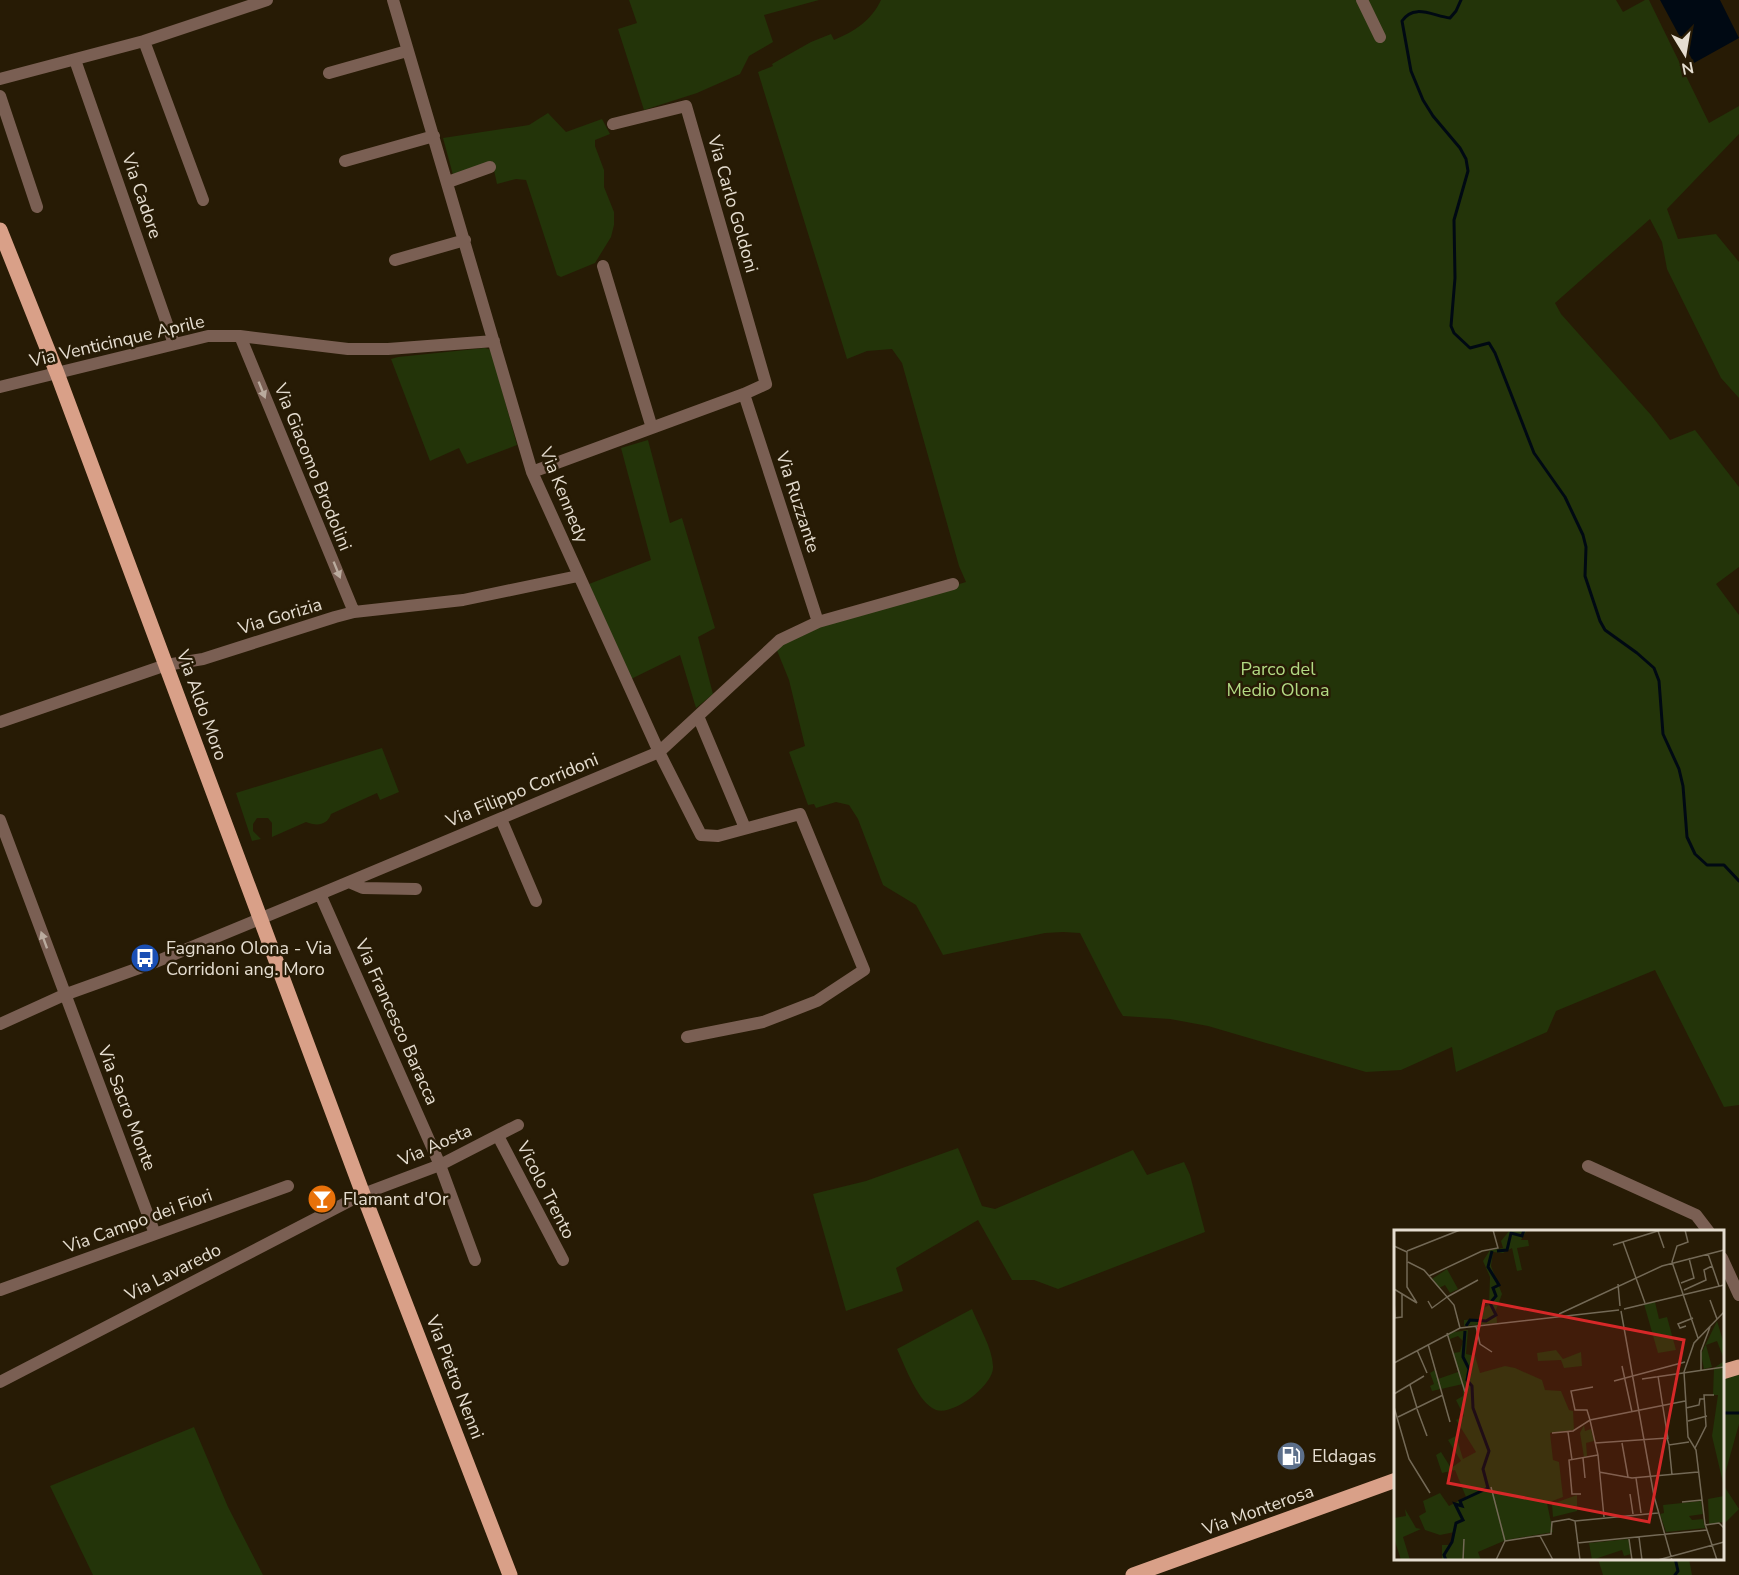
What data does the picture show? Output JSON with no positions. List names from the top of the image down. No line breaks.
{"streets":{"main road":["Via Aldo Moro","Via Pietro Nenni","Via Monterosa"],"street":["Via Cadore","Via Carlo Goldoni","Via Venticinque Aprile","Via Giacomo Brodolini","Via Kennedy","Via Ruzzante","Via Gorizia","Via Filippo Corridoni","Via Francesco Baracca","Via Sacro Monte","Via Aosta","Vicolo Trento","Via Campo dei Fiori","Via Lavaredo"]},"crossings":[["Via Cadore","Via Venticinque Aprile"],["Via Carlo Goldoni","Via Ruzzante"],["Via Venticinque Aprile","Via Giacomo Brodolini"],["Via Venticinque Aprile","Via Kennedy"],["Via Venticinque Aprile","Via Aldo Moro"],["Via Giacomo Brodolini","Via Gorizia"],["Via Kennedy","Via Gorizia"],["Via Kennedy","Via Filippo Corridoni"],["Via Ruzzante","Via Filippo Corridoni"],["Via Gorizia","Via Aldo Moro"],["Via Aldo Moro","Via Filippo Corridoni"],["Via Aldo Moro","Via Aosta"],["Via Aldo Moro","Via Lavaredo"],["Via Aldo Moro","Via Pietro Nenni"],["Via Filippo Corridoni","Via Francesco Baracca"],["Via Filippo Corridoni","Via Sacro Monte"],["Via Francesco Baracca","Via Aosta"],["Via Sacro Monte","Via Campo dei Fiori"],["Via Aosta","Vicolo Trento"],["Via Aosta","Via Lavaredo"],["Via Aosta","Via Pietro Nenni"],["Via Lavaredo","Via Pietro Nenni"]],"one_way":["Via Giacomo Brodolini","Via Sacro Monte"],"parks":["Parco del Medio Olona"],"places":{"bus stop":["Fagnano Olona - Via Corridoni ang. Moro"],"bar":["Flamant d'Or"],"fuel station":["Eldagas"]},"north":"bottom"}
